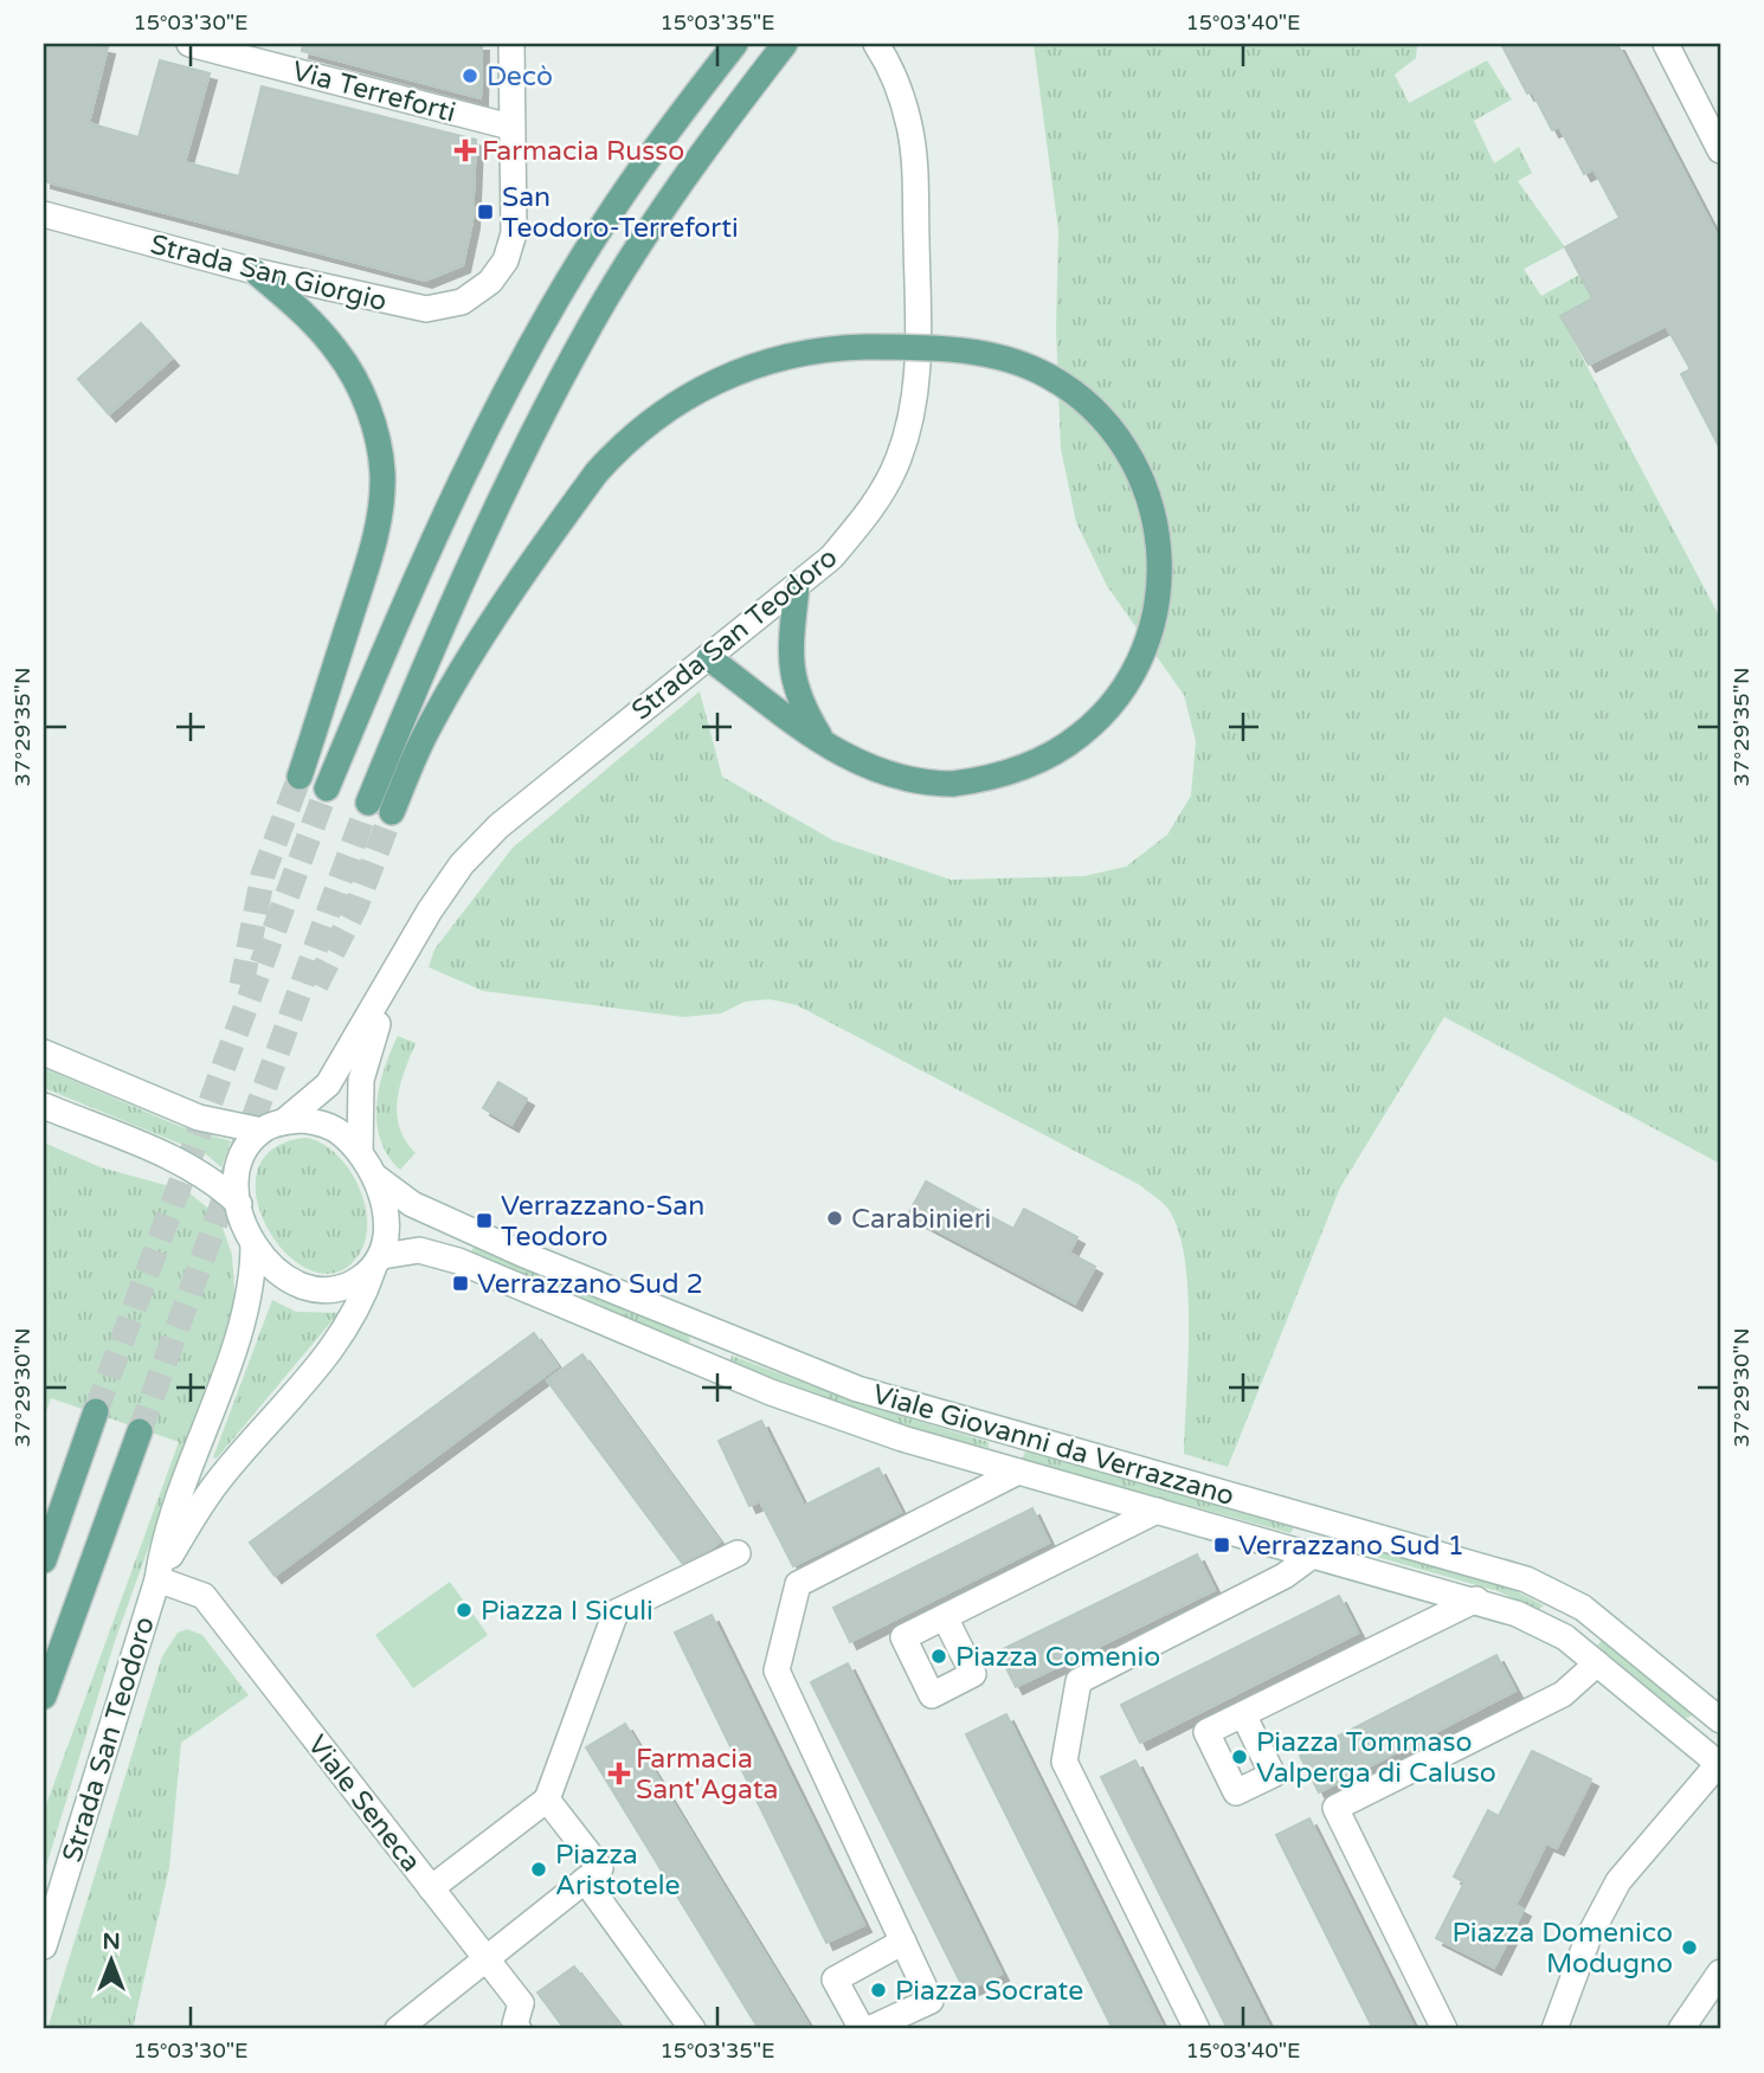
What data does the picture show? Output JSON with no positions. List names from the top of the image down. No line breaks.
{"streets":{"street":["Via Terreforti","Strada San Giorgio","Strada San Teodoro","Viale Giovanni da Verrazzano","Viale Seneca"]},"crossings":[["Via Terreforti","Strada San Giorgio"],["Strada San Teodoro","Viale Giovanni da Verrazzano"],["Strada San Teodoro","Viale Seneca"]],"places":{"other":["Decò","Carabinieri","Piazza I Siculi","Piazza Comenio","Piazza Tommaso Valperga di Caluso","Piazza Aristotele","Piazza Domenico Modugno","Piazza Socrate"],"health":["Farmacia Russo","Farmacia Sant'Agata"],"transit":["San Teodoro-Terreforti","Verrazzano-San Teodoro","Verrazzano Sud 2","Verrazzano Sud 1"]},"north":"top","coordinates":["15°03'30\"E","15°03'35\"E","15°03'40\"E","37°29'35\"N","37°29'30\"N"]}
